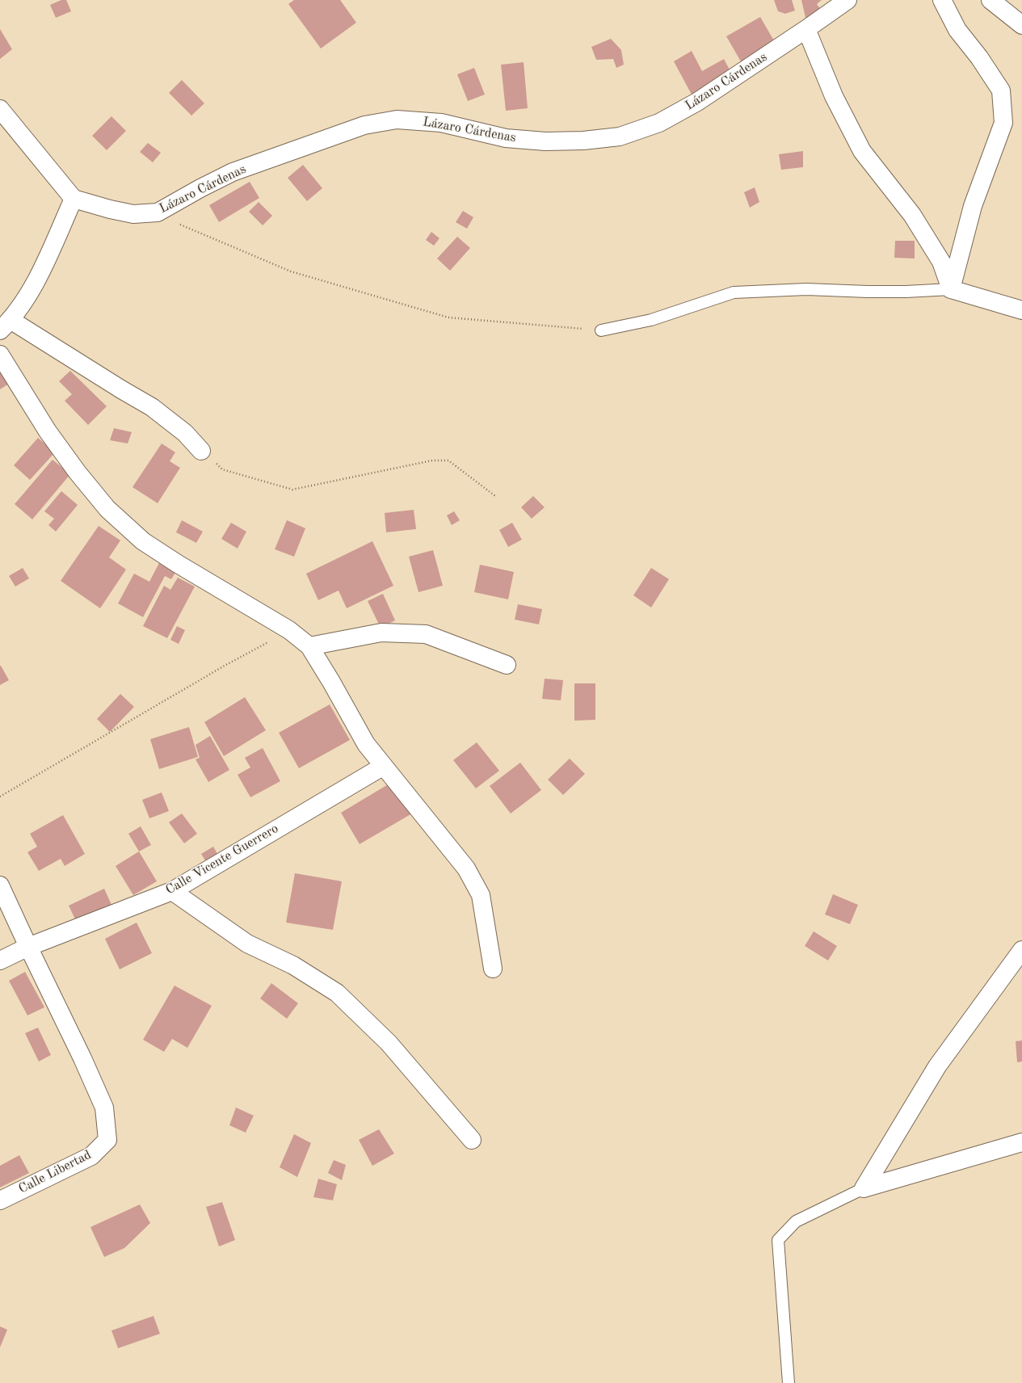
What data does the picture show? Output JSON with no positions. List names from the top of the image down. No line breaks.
{"streets":{"street":["Lázaro Cárdenas","Calle Vicente Guerrero","Calle Libertad"]},"crossings":[["Calle Vicente Guerrero","Calle Libertad"]]}
